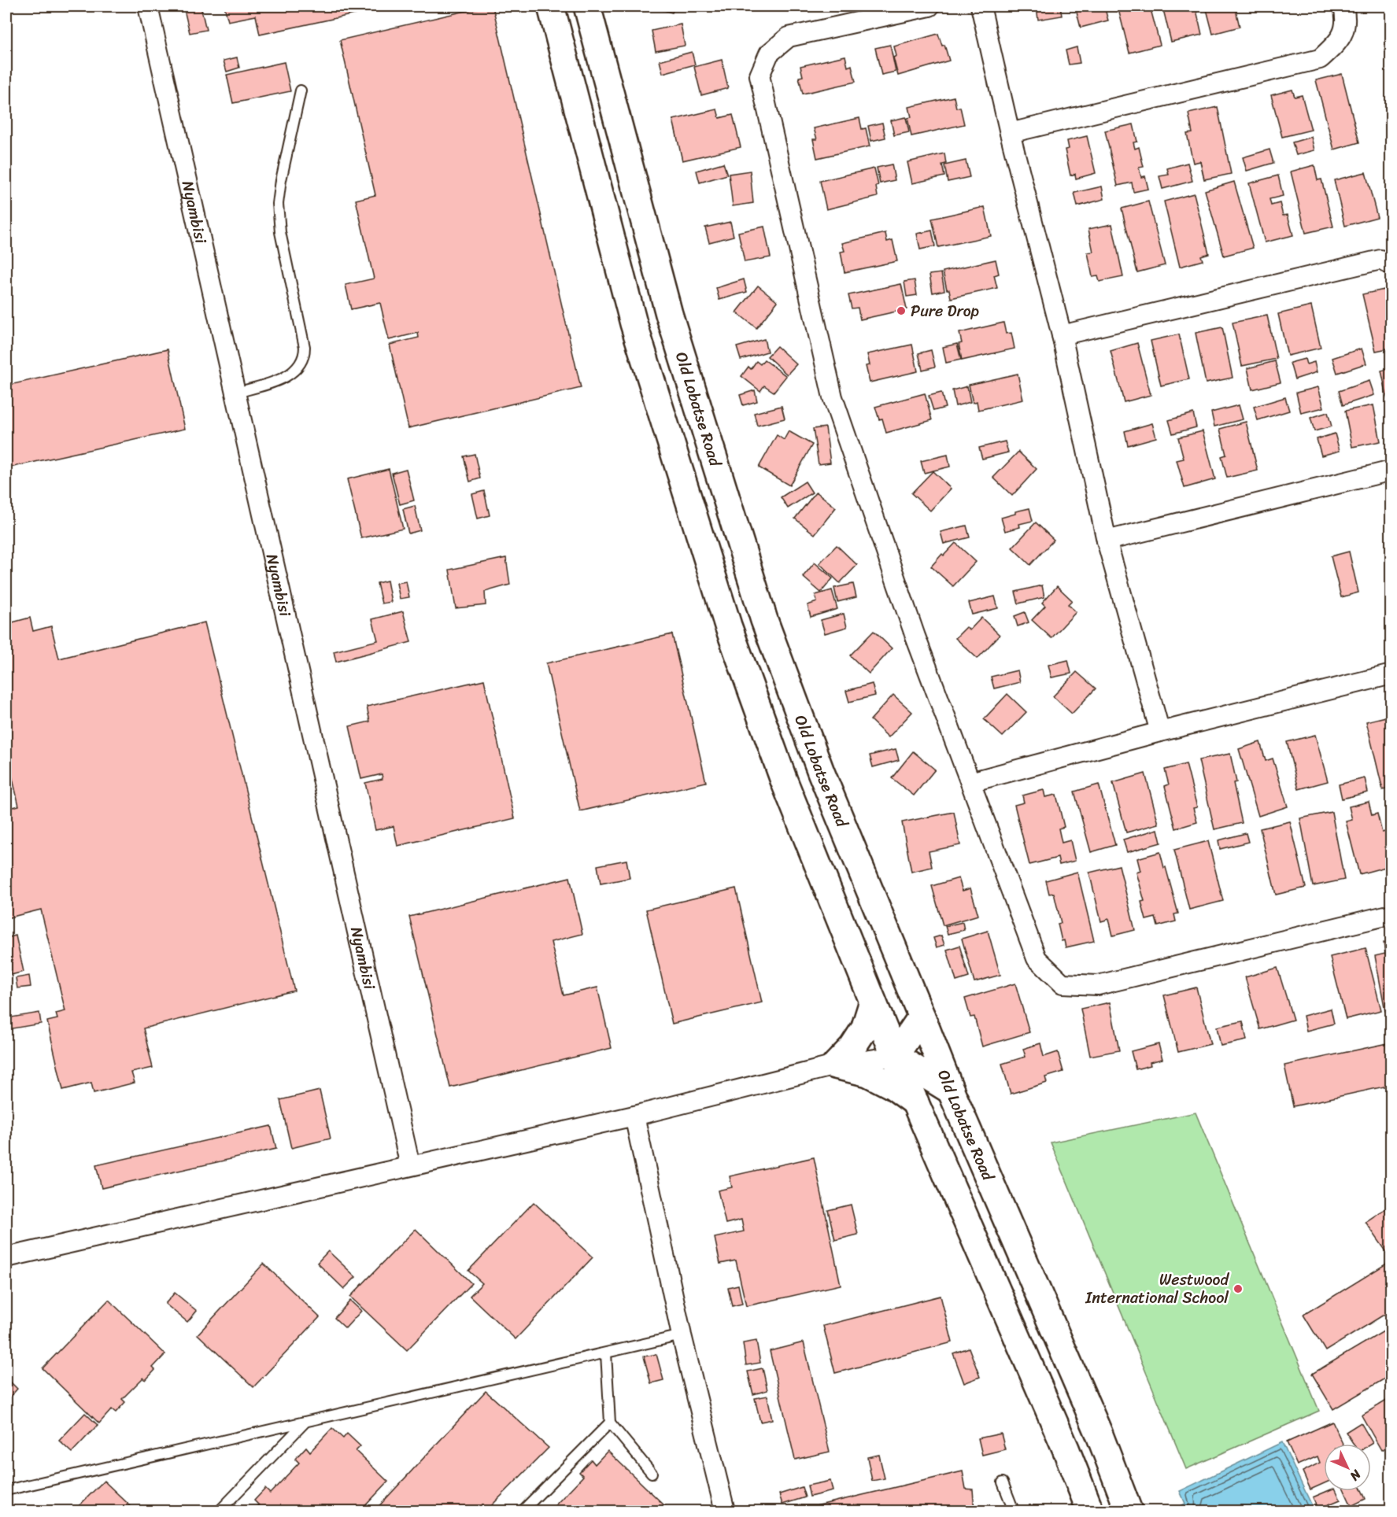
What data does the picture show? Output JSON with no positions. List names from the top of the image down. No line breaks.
{"streets":{"main road":["Old Lobatse Road"],"street":["Nyambisi"]},"places":["Pure Drop","Westwood International School"],"north":"bottom right"}
